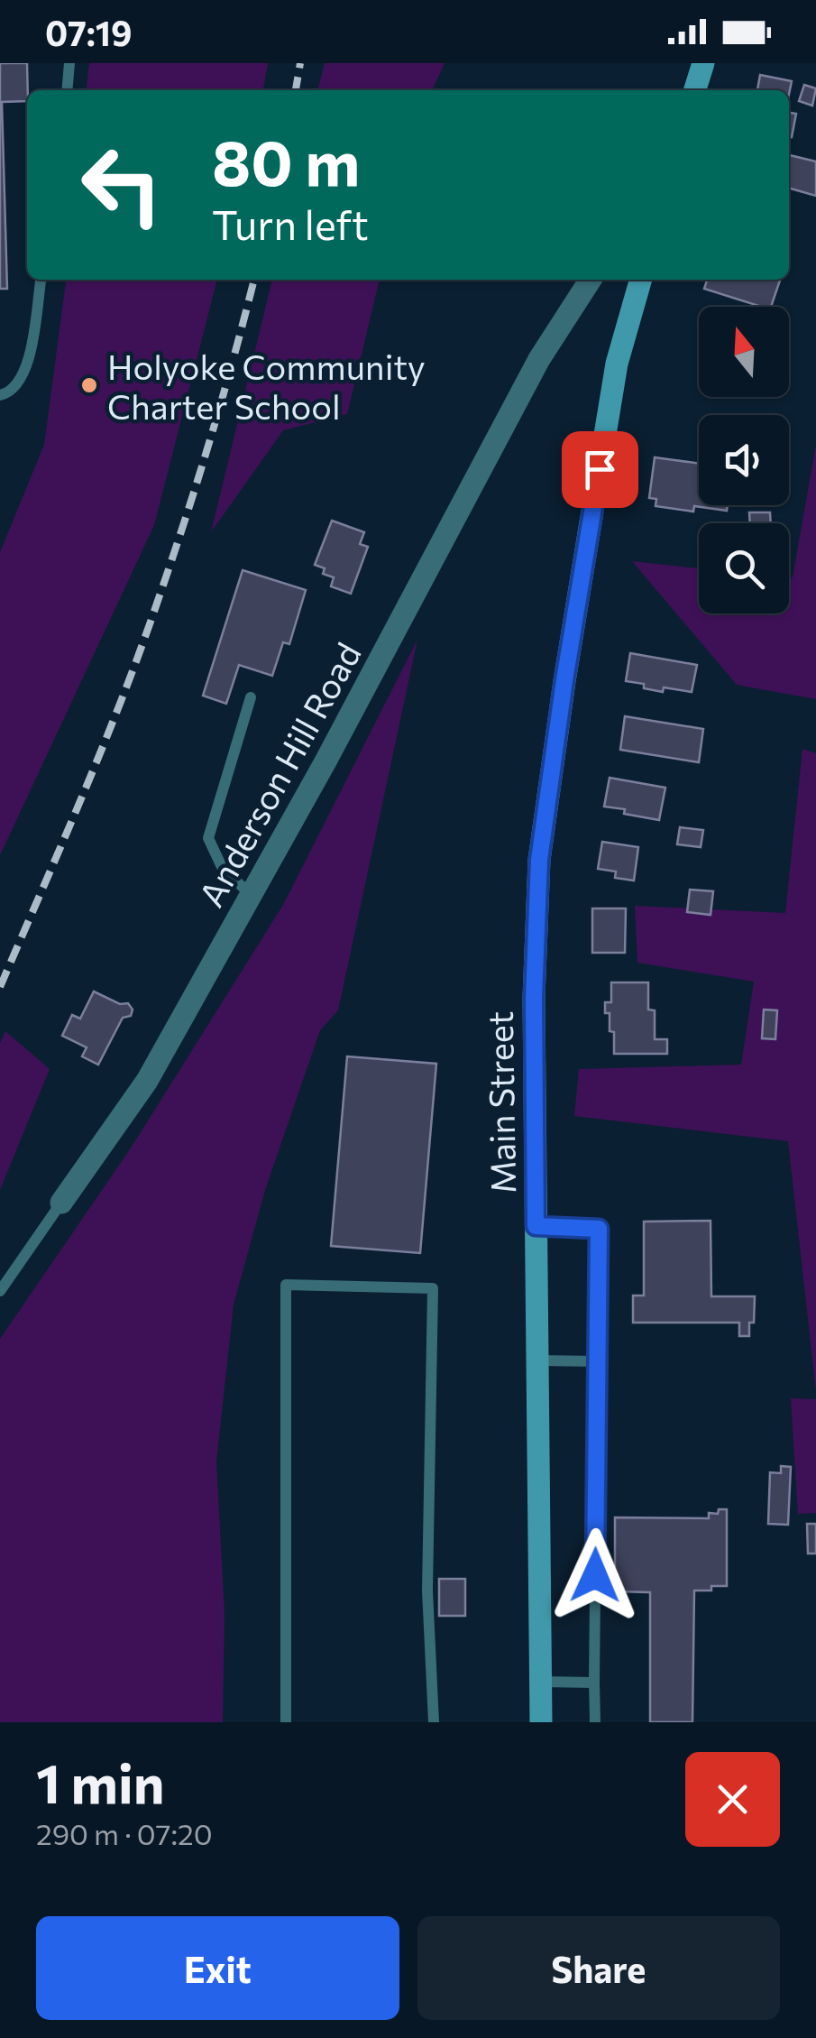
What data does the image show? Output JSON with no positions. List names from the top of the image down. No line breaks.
{"streets":{"main road":["Main Street"],"street":["Anderson Hill Road"]},"places":["Holyoke Community Charter School"],"north":"top","page":{"status":"07:19","turn":["80 m","Turn left"],"heading":["1 min","290 m · 07:20"],"buttons":["Exit","Share"]}}
